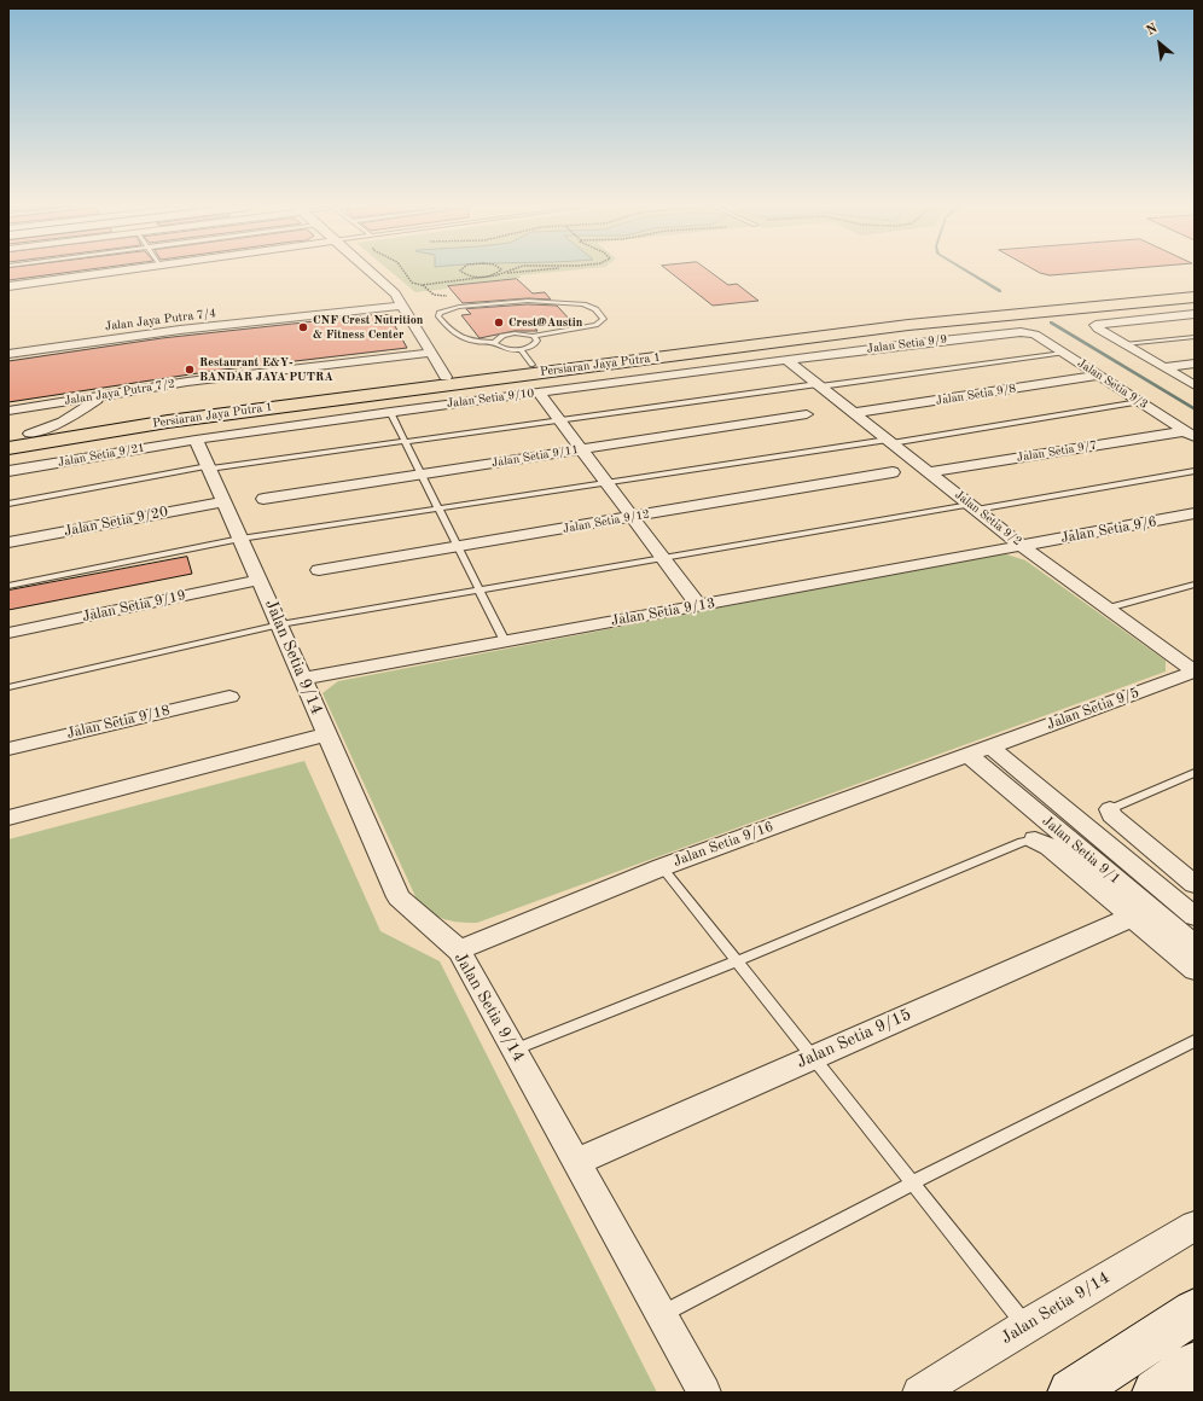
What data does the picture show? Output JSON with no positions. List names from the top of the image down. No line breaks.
{"streets":{"main road":["Persiaran Jaya Putra 1"],"street":["Jalan Jaya Putra 7/4","Jalan Setia 9/9","Jalan Setia 9/3","Jalan Jaya Putra 7/2","Jalan Setia 9/8","Jalan Setia 9/10","Jalan Setia 9/7","Jalan Setia 9/21","Jalan Setia 9/11","Jalan Setia 9/2","Jalan Setia 9/20","Jalan Setia 9/12","Jalan Setia 9/6","Jalan Setia 9/19","Jalan Setia 9/13","Jalan Setia 9/14","Jalan Setia 9/5","Jalan Setia 9/18","Jalan Setia 9/16","Jalan Setia 9/1","Jalan Setia 9/15"]},"crossings":[["Jalan Setia 9/9","Jalan Setia 9/3"],["Jalan Setia 9/9","Jalan Setia 9/10"],["Jalan Setia 9/9","Jalan Setia 9/2"],["Jalan Setia 9/3","Jalan Setia 9/8"],["Jalan Setia 9/3","Jalan Setia 9/7"],["Jalan Setia 9/8","Jalan Setia 9/2"],["Jalan Setia 9/10","Jalan Setia 9/21"],["Jalan Setia 9/10","Jalan Setia 9/2"],["Jalan Setia 9/10","Jalan Setia 9/14"],["Jalan Setia 9/7","Jalan Setia 9/2"],["Jalan Setia 9/21","Jalan Setia 9/14"],["Jalan Setia 9/2","Jalan Setia 9/6"],["Jalan Setia 9/2","Jalan Setia 9/13"],["Jalan Setia 9/2","Jalan Setia 9/5"],["Jalan Setia 9/20","Jalan Setia 9/14"],["Jalan Setia 9/6","Jalan Setia 9/13"],["Jalan Setia 9/19","Jalan Setia 9/14"],["Jalan Setia 9/13","Jalan Setia 9/14"],["Jalan Setia 9/14","Jalan Setia 9/16"],["Jalan Setia 9/14","Jalan Setia 9/15"],["Jalan Setia 9/5","Jalan Setia 9/16"],["Jalan Setia 9/5","Jalan Setia 9/1"],["Jalan Setia 9/16","Jalan Setia 9/1"]],"places":["Crest@Austin","CNF Crest Nutrition & Fitness Center","Restaurant E&Y- BANDAR JAYA PUTRA"],"north":"top left"}
